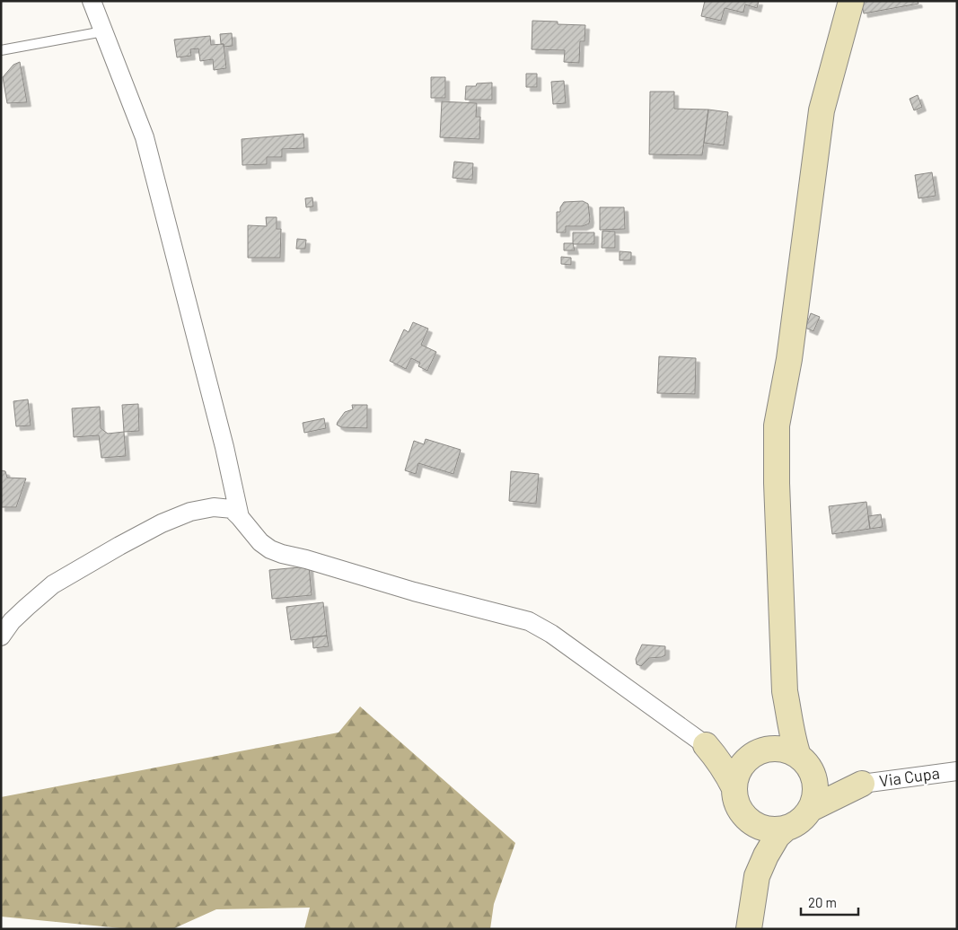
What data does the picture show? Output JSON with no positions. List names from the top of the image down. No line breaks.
{"streets":{"street":["Via Cupa"]},"scale_bar":"20 m"}
